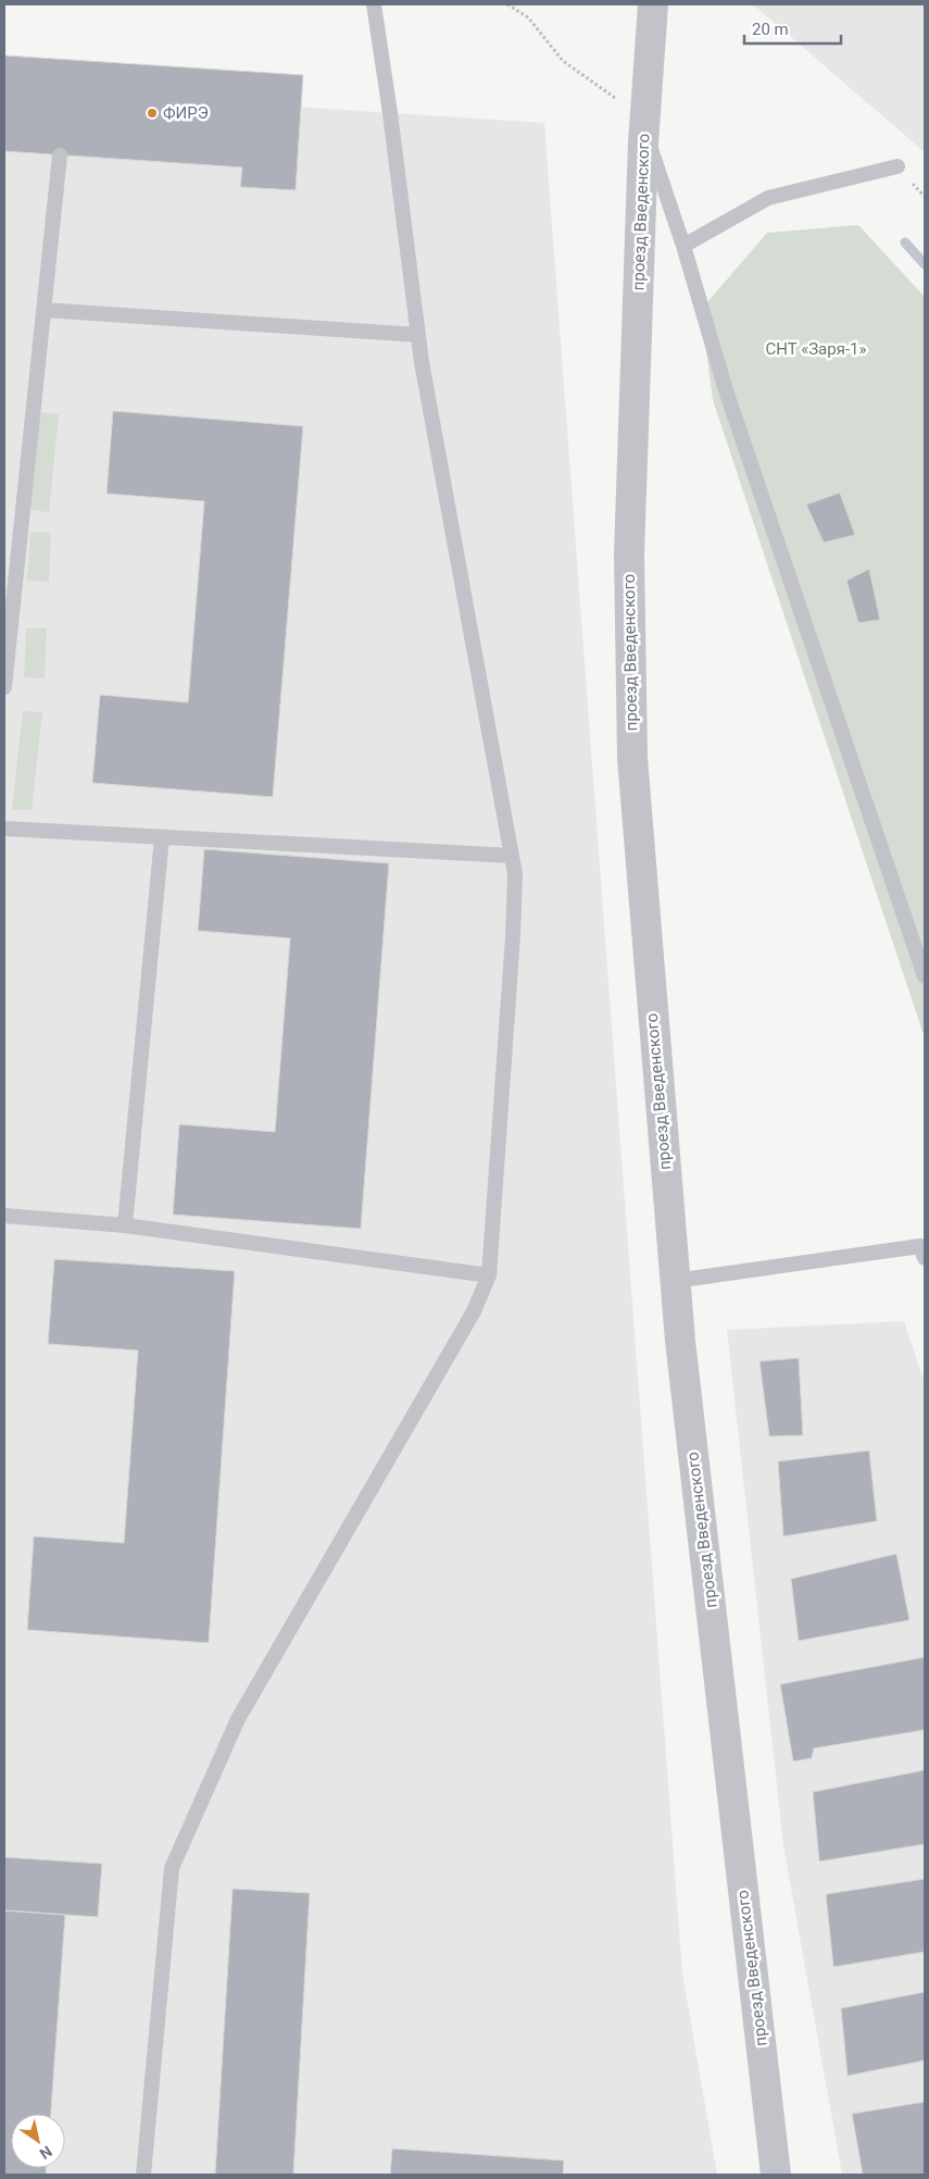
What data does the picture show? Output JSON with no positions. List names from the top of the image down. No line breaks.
{"streets":{"street":["проезд Введенского"]},"parks":["СНТ «Заря-1»"],"places":["ФИРЭ"],"scale_bar":"20 m","north":"bottom right"}
